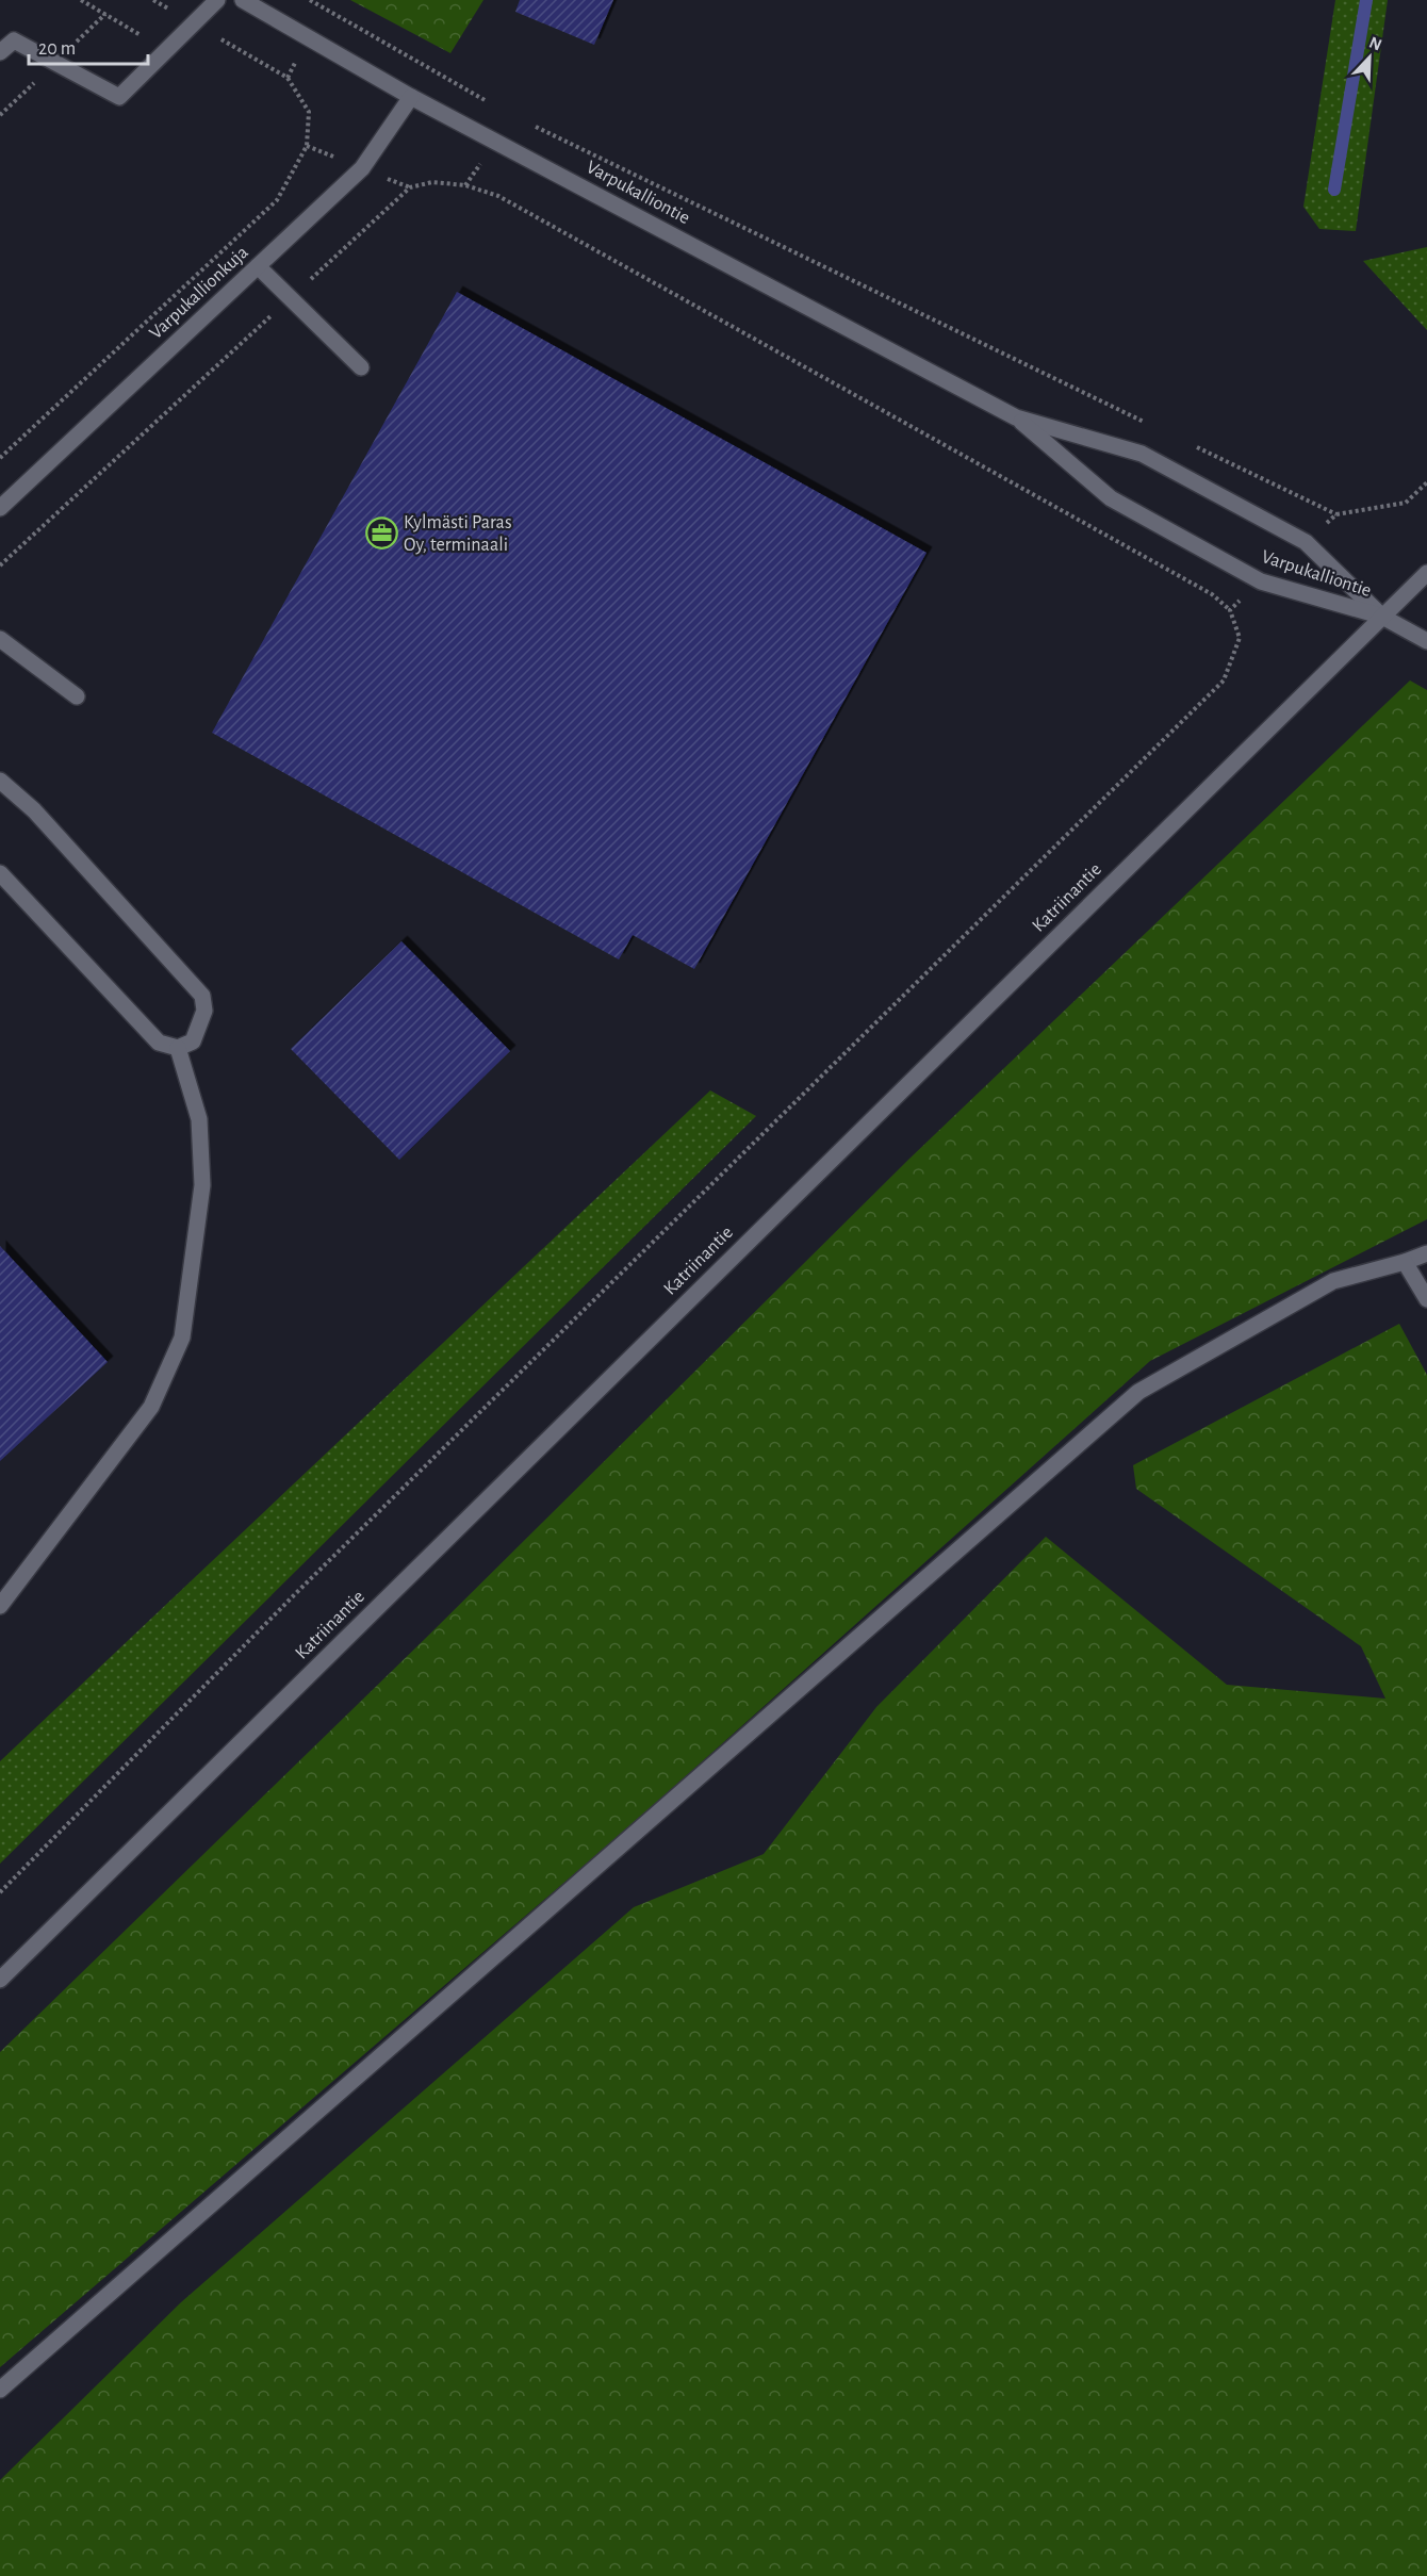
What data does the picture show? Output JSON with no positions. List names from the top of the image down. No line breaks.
{"streets":{"street":["Varpukalliontie","Varpukallionkuja","Katriinantie"]},"crossings":[["Varpukalliontie","Varpukallionkuja"],["Varpukalliontie","Katriinantie"]],"places":{"office":["Kylmästi Paras Oy, terminaali"]},"scale_bar":"20 m","north":"top right"}
